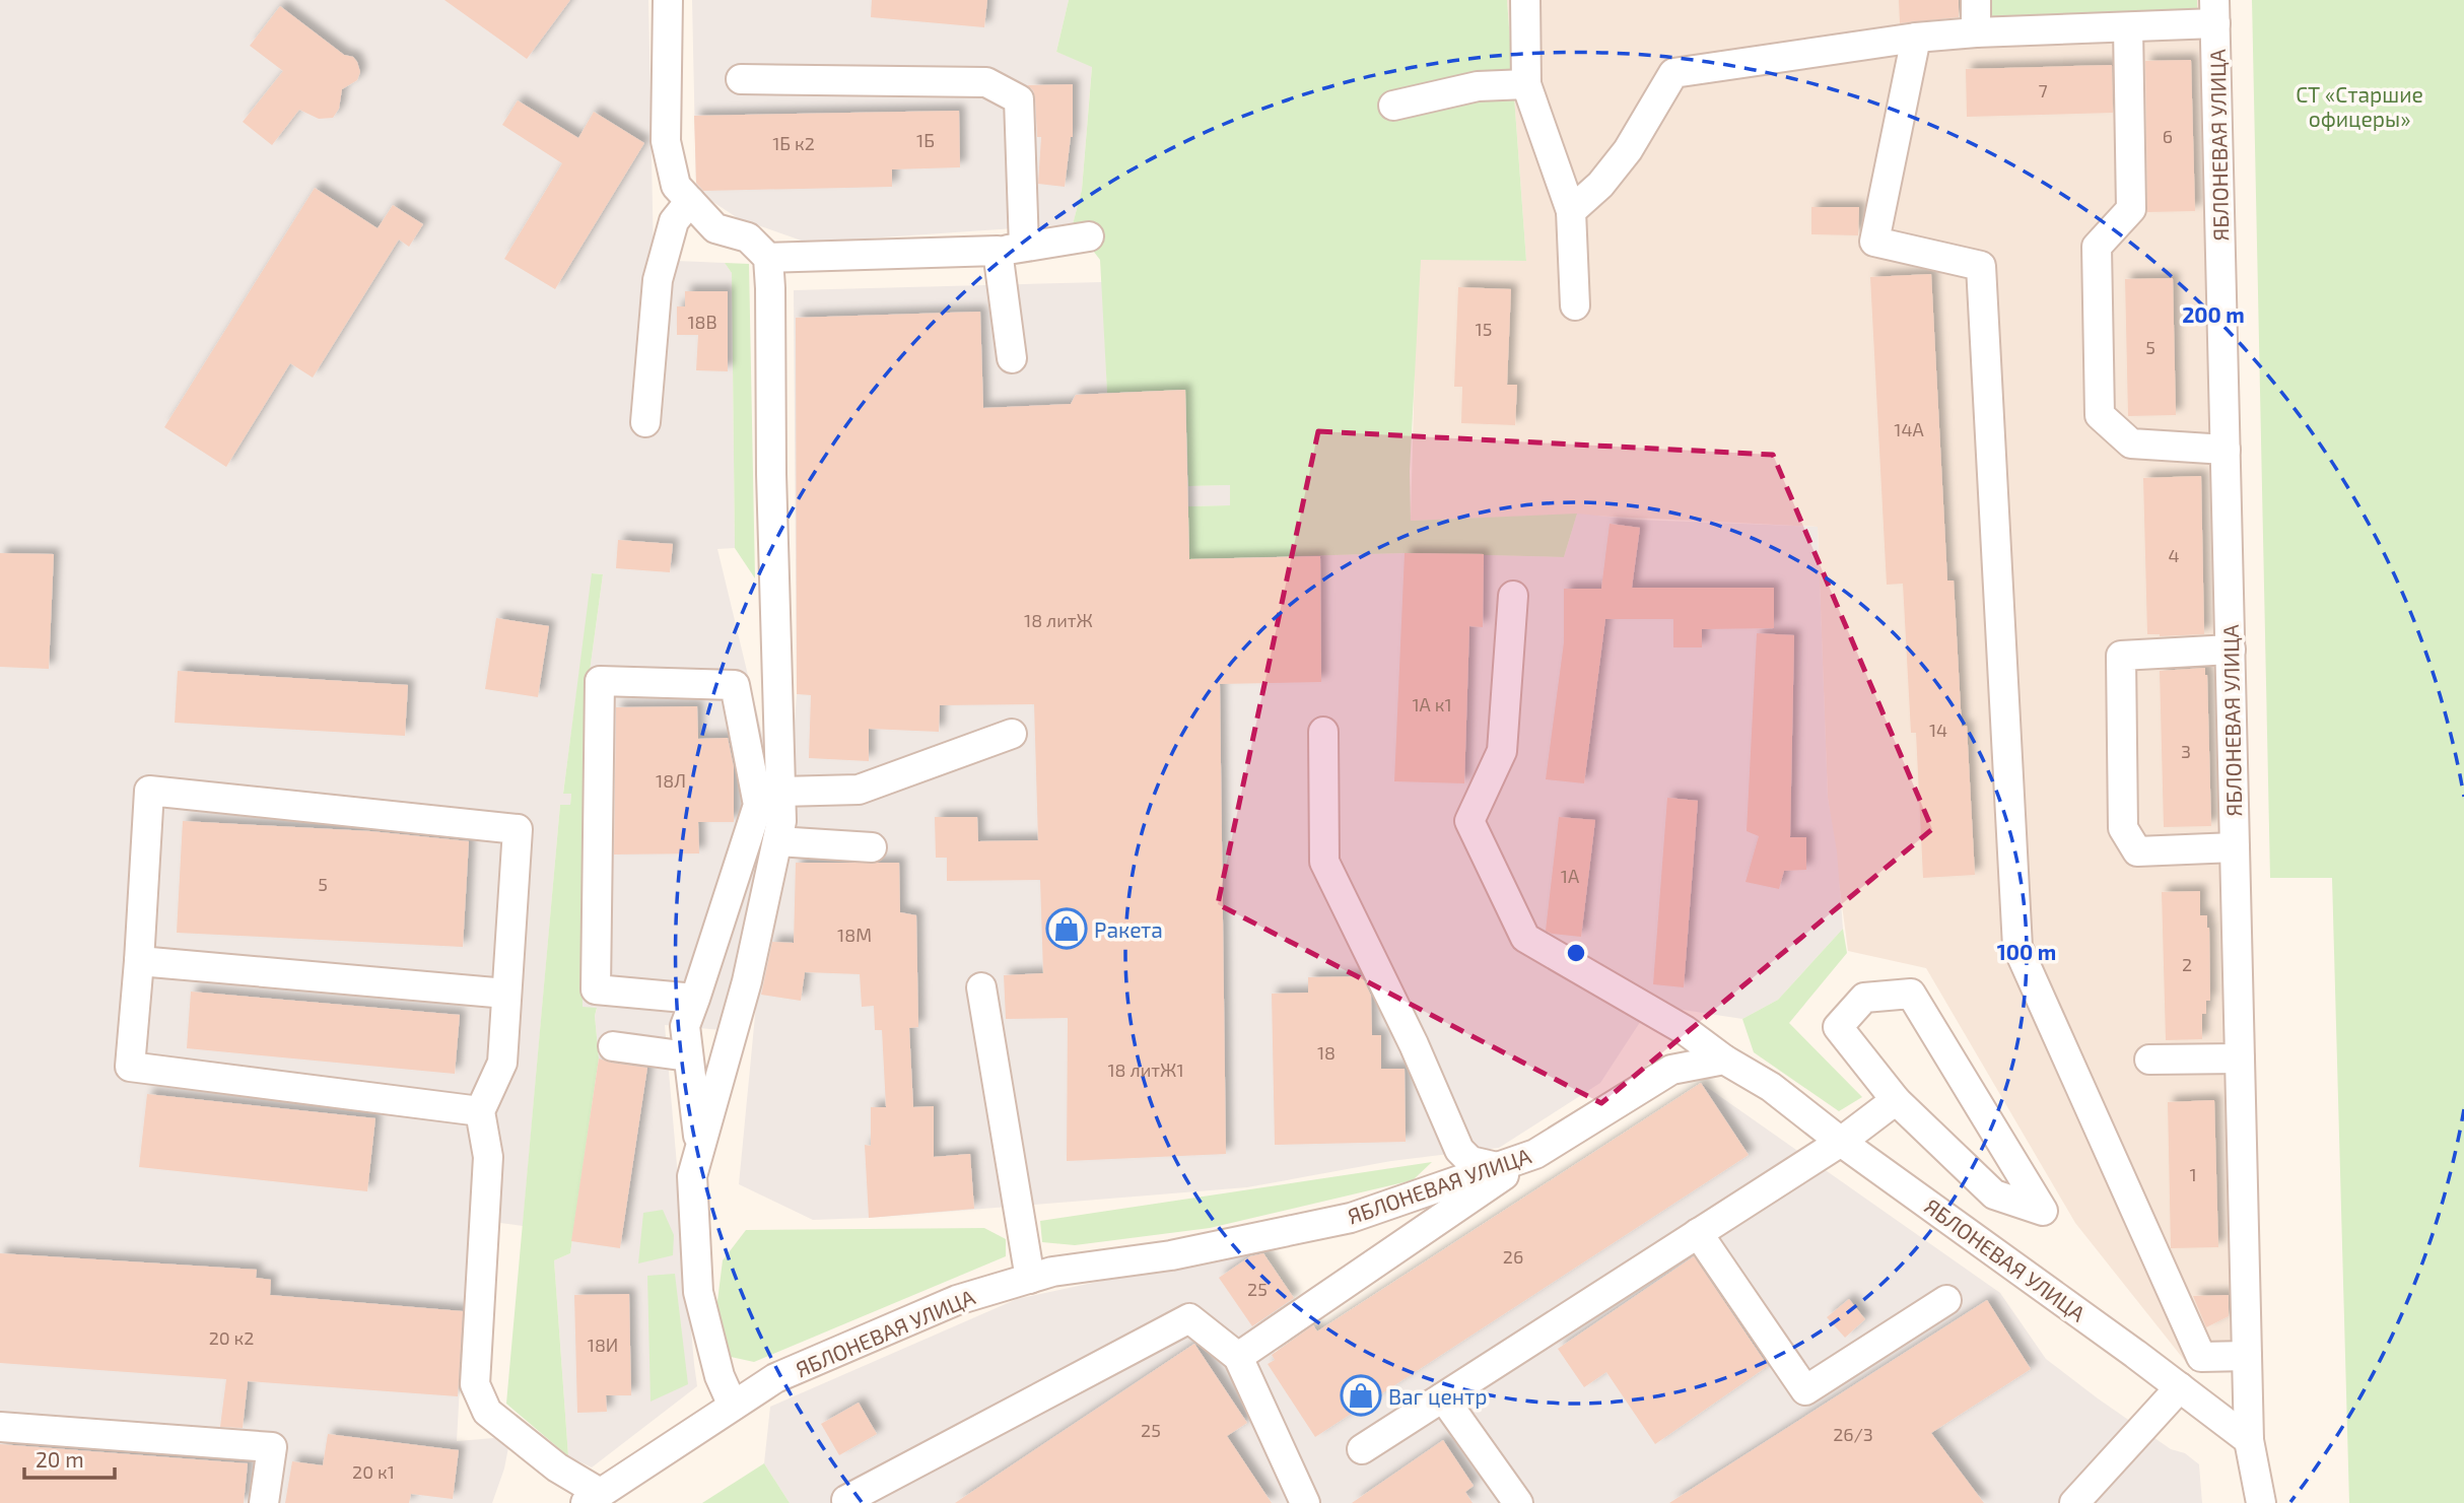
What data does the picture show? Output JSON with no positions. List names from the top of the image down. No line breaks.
{"streets":{"street":["ЯБЛОНЕВАЯ УЛИЦА"]},"parks":["СТ «Старшие офицеры»"],"places":{"shop":["Ракета","Ваг центр"]},"house_numbers":["7","6","1Б","1Б к2","18В","15","5","14А","4","18 литЖ","1А к1","14","3","18Л","1А","5","18М","2","18","18 литЖ1","1","26","25","20 к2","18И","25","26/3","20 к1"],"scale_bar":"20 m","rings":["200 m","100 m"]}
